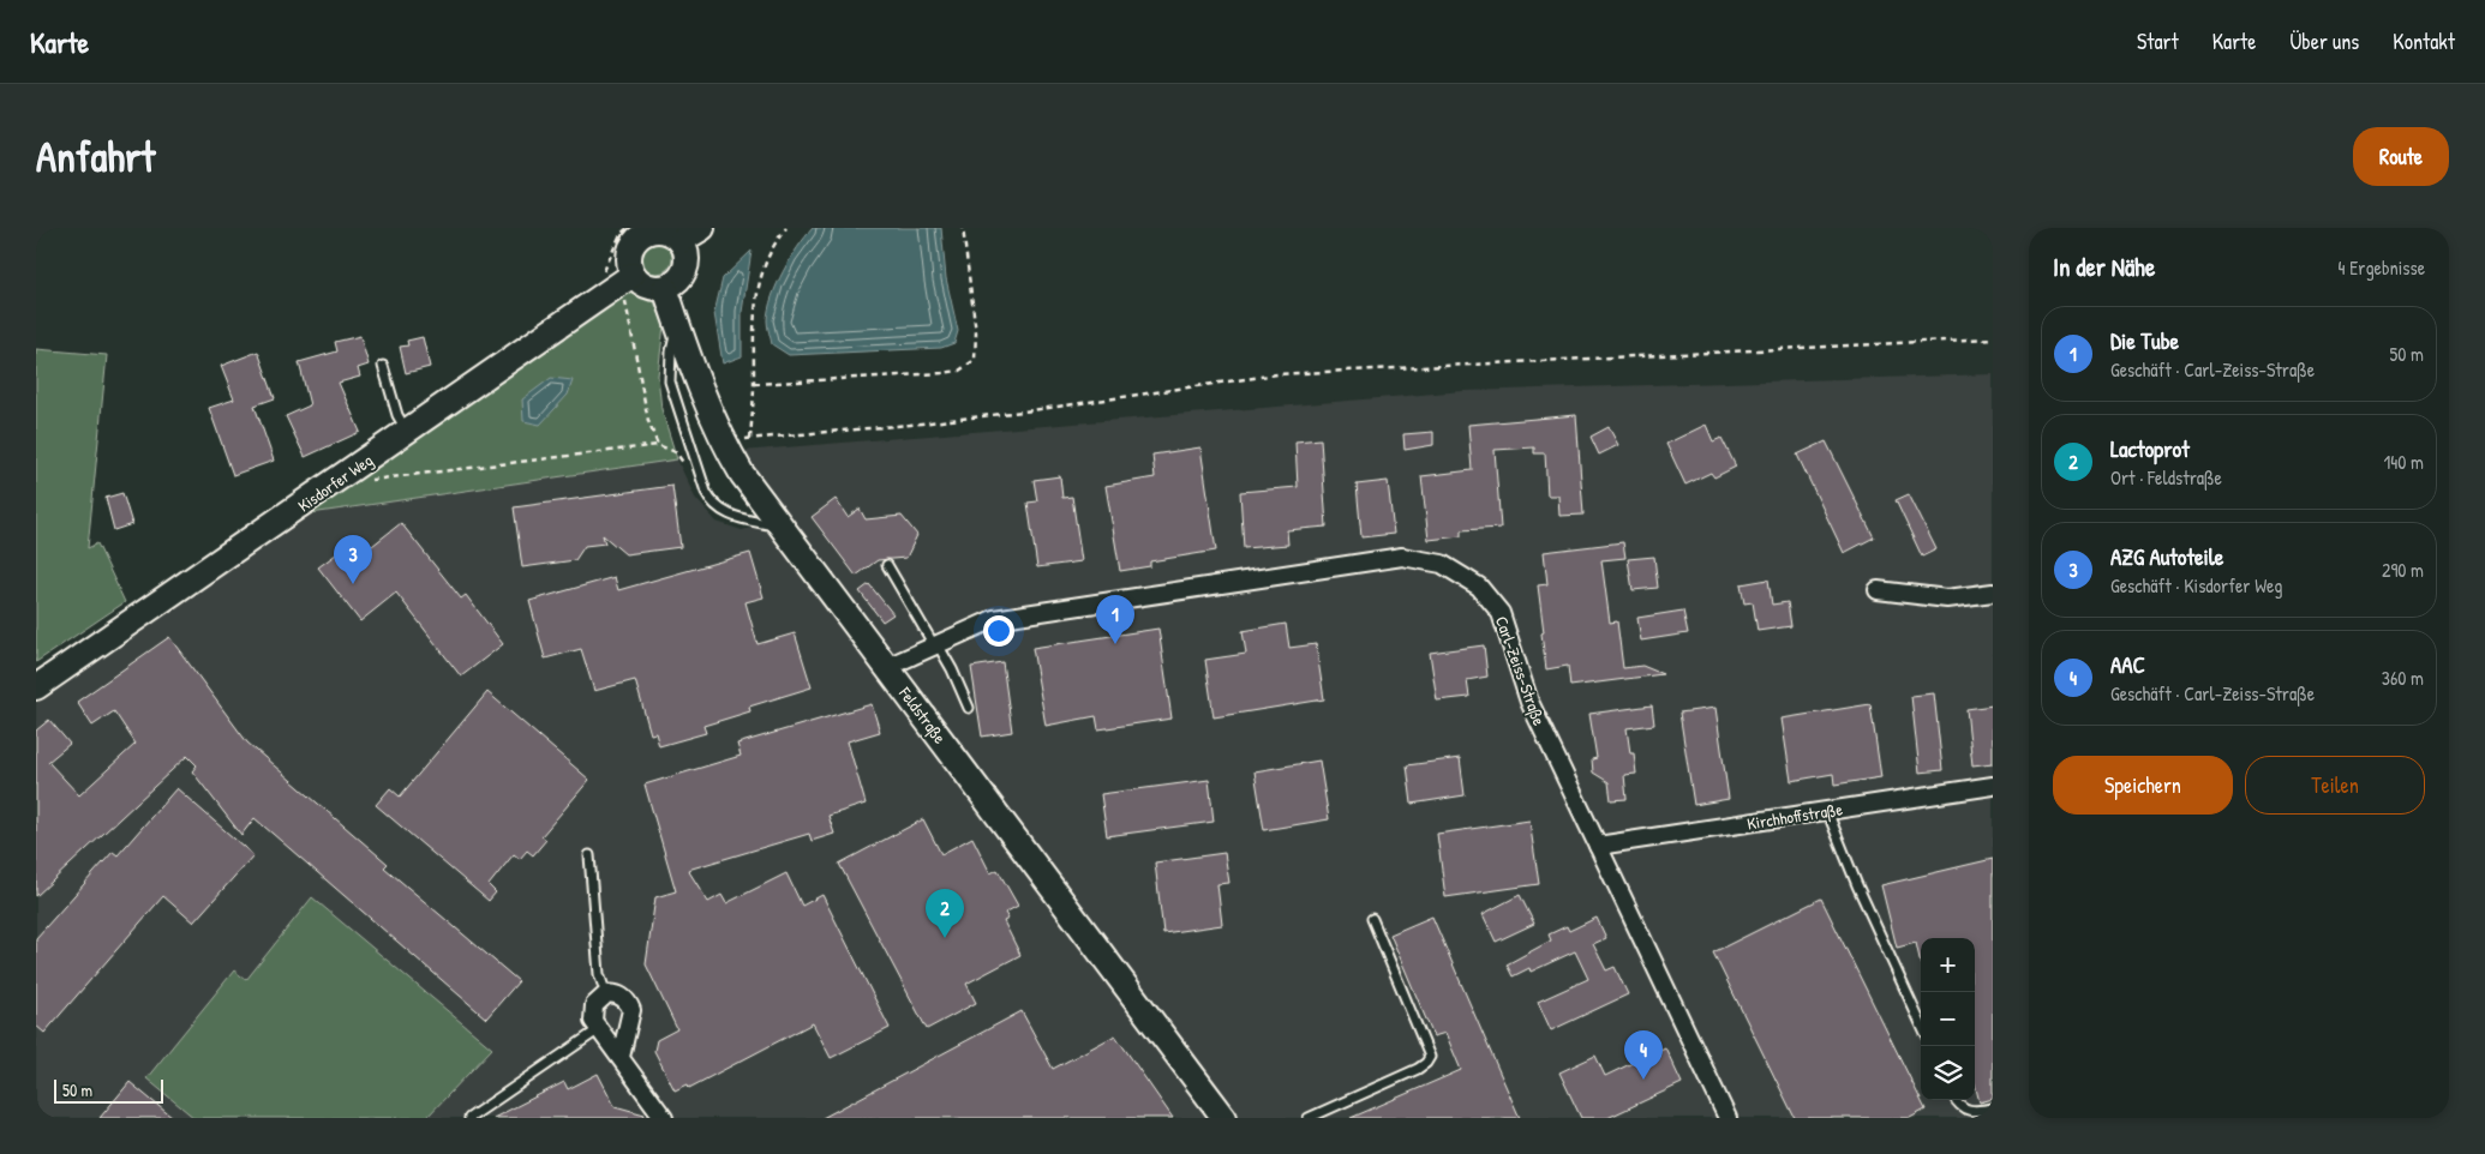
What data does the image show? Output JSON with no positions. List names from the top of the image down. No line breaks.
{"streets":{"street":["Kisdorfer Weg","Carl-Zeiss-Straße","Feldstraße","Kirchhoffstraße"]},"crossings":[["Carl-Zeiss-Straße","Feldstraße"],["Carl-Zeiss-Straße","Kirchhoffstraße"]],"scale_bar":"50 m","page":{"header":"Karte","nav":["Start","Karte","Über uns","Kontakt"],"buttons":["Route",["Speichern","Teilen"]],"title":"Anfahrt","heading":["In der Nähe","4 Ergebnisse"],"list":[{"mark":"1","name":"Die Tube","note":"Geschäft · Carl-Zeiss-Straße","value":"50 m"},{"mark":"2","name":"Lactoprot","note":"Ort · Feldstraße","value":"140 m"},{"mark":"3","name":"AZG Autoteile","note":"Geschäft · Kisdorfer Weg","value":"290 m"},{"mark":"4","name":"AAC","note":"Geschäft · Carl-Zeiss-Straße","value":"360 m"}],"pins":["3","1","2","4"],"map_buttons":["+","−"],"scale":"50 m"}}
